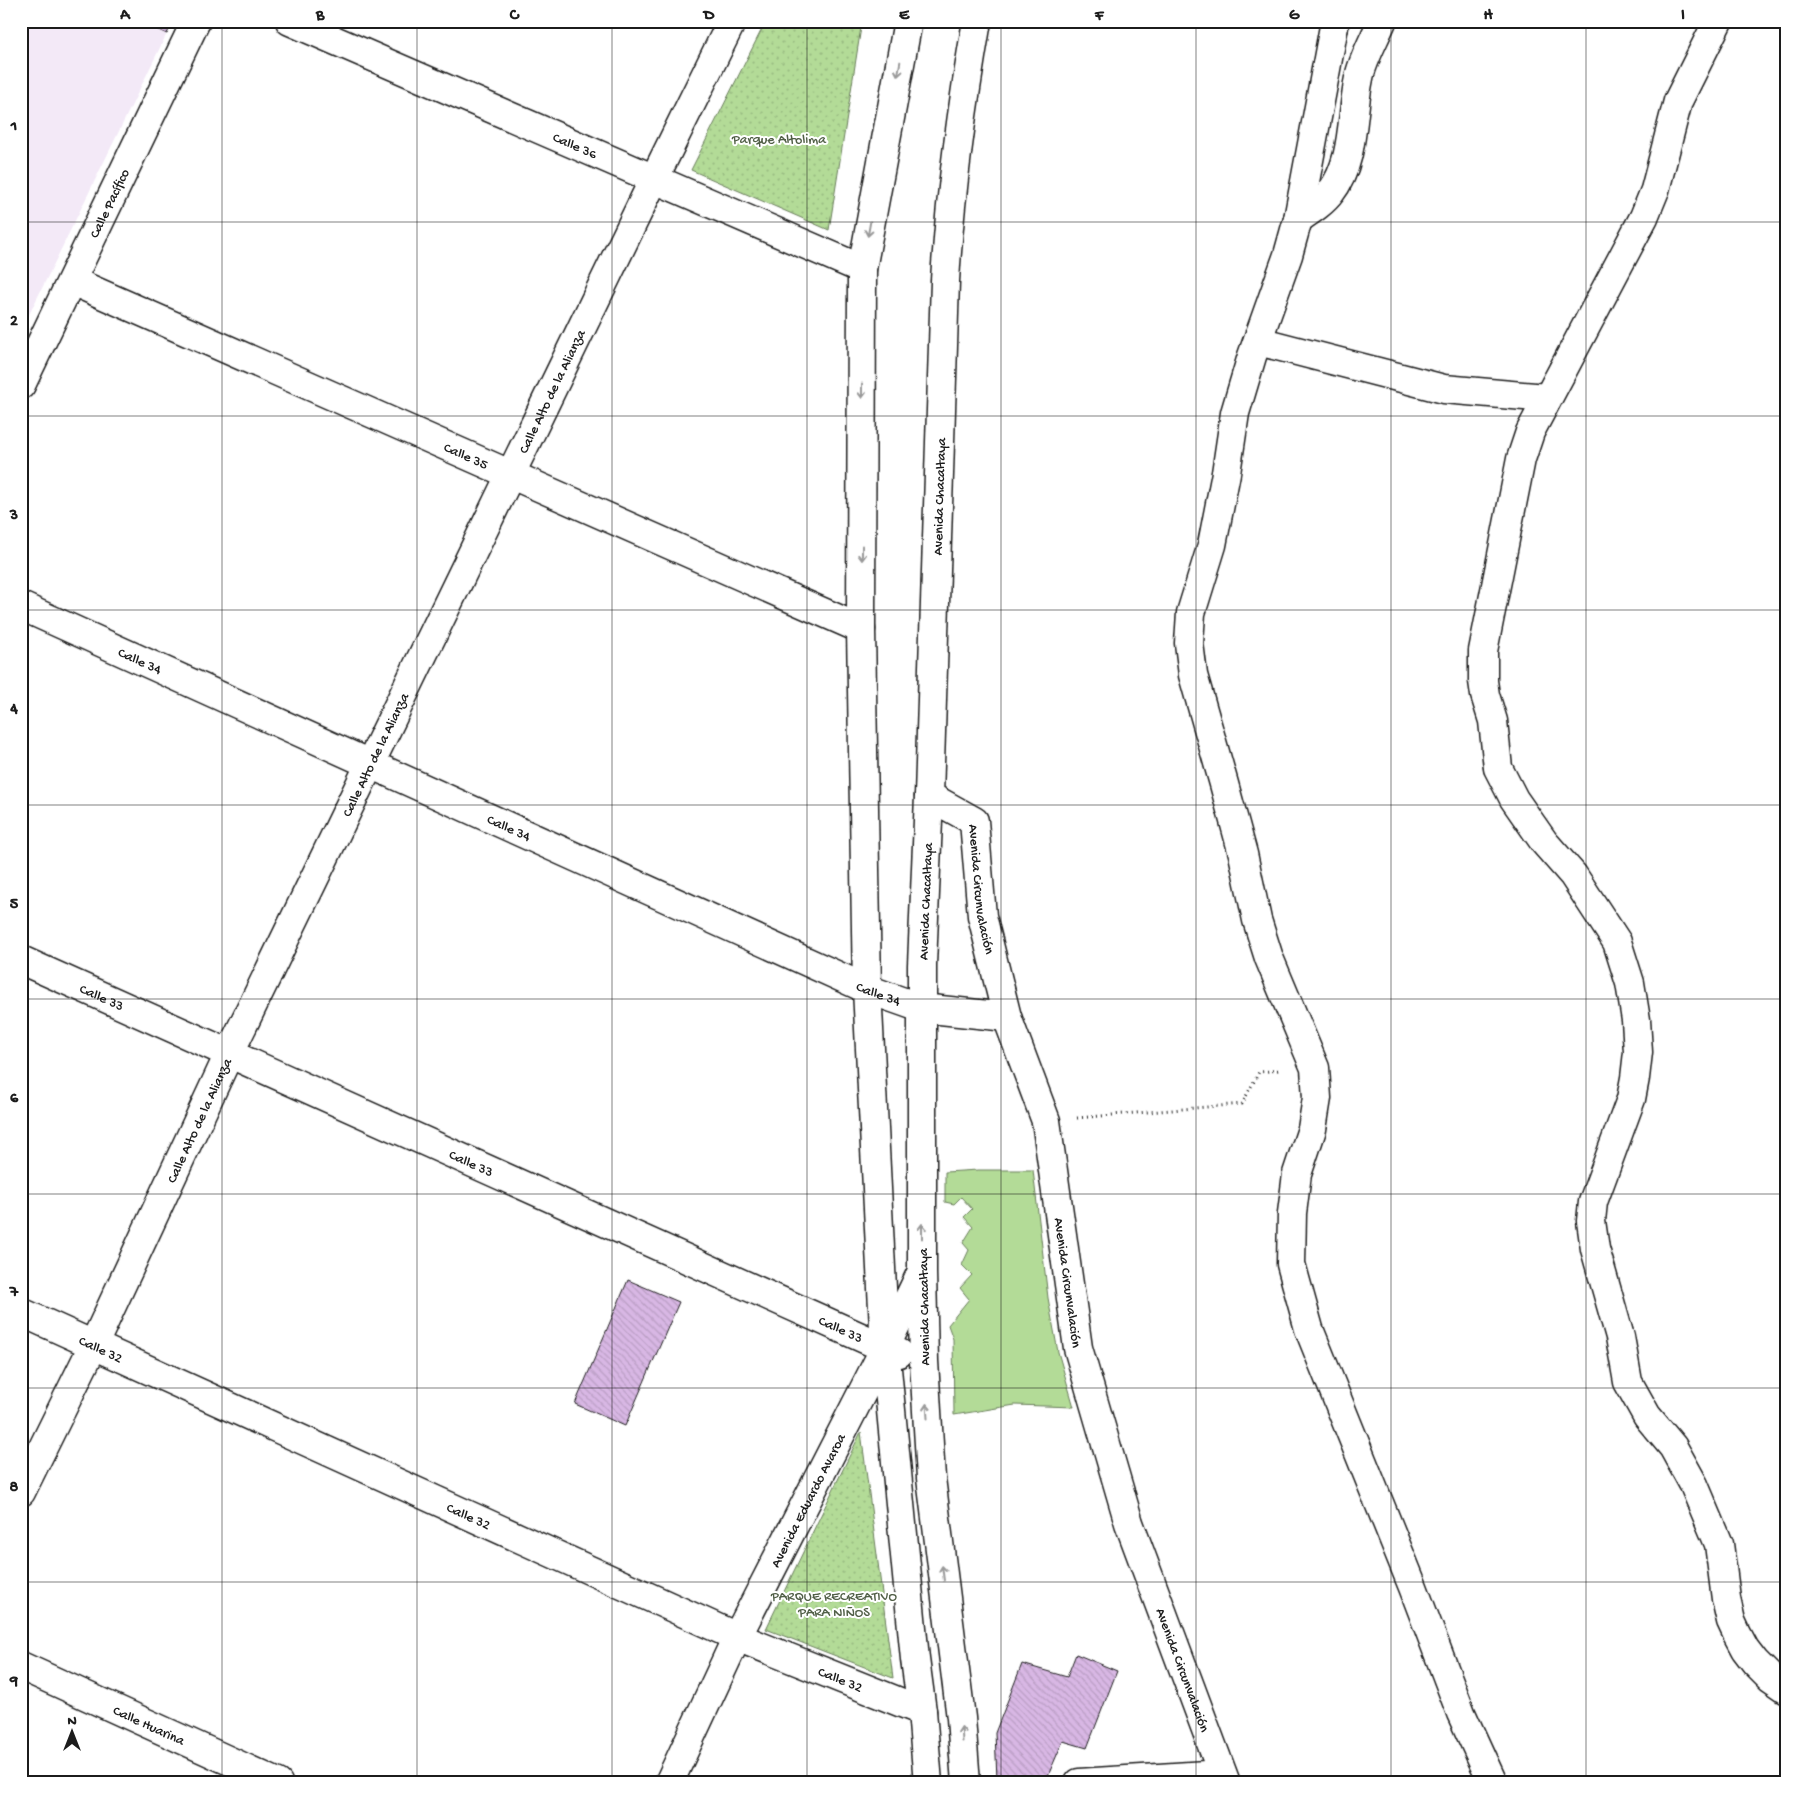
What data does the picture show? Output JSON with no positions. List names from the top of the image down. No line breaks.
{"streets":{"street":["Calle 36","Calle Pacífico","Calle Alto de la Alianza","Calle 35","Avenida Chacaltaya","Calle 34","Avenida Circunvalación","Calle 33","Calle 32","Avenida Eduardo Avaroa","Calle Huarina"]},"crossings":[["Calle 36","Calle Alto de la Alianza"],["Calle Pacífico","Calle 35"],["Calle Alto de la Alianza","Calle 35"],["Calle Alto de la Alianza","Calle 34"],["Calle Alto de la Alianza","Calle 33"],["Calle Alto de la Alianza","Calle 32"],["Avenida Chacaltaya","Calle 34"],["Avenida Chacaltaya","Avenida Circunvalación"],["Avenida Chacaltaya","Calle 33"],["Avenida Chacaltaya","Avenida Eduardo Avaroa"],["Calle 34","Avenida Circunvalación"],["Calle 33","Avenida Eduardo Avaroa"],["Calle 32","Avenida Eduardo Avaroa"]],"parks":["Parque Altolima","PARQUE RECREATIVO PARA NIÑOS"],"north":"top","grid":{"columns":["A","B","C","D","E","F","G","H","I"],"rows":["1","2","3","4","5","6","7","8","9"]}}
